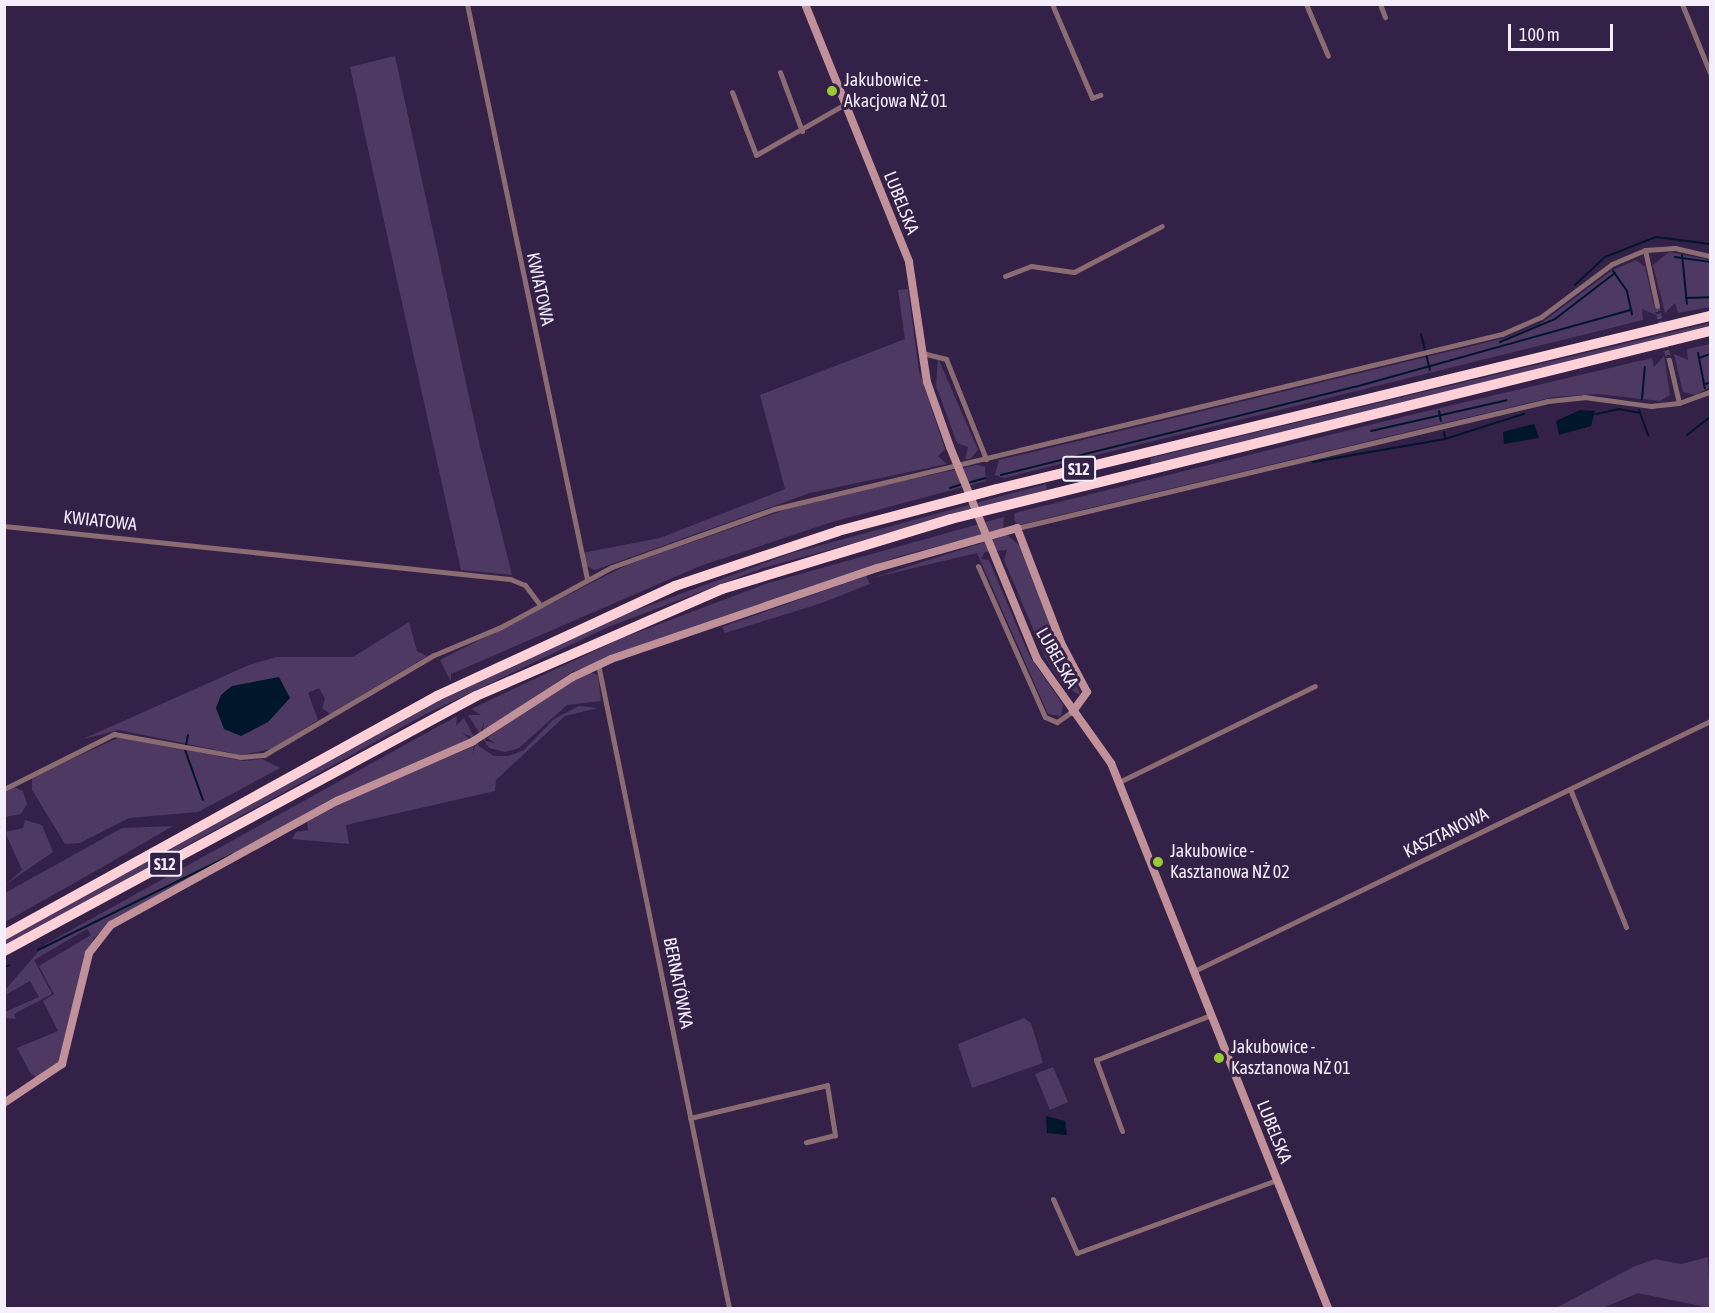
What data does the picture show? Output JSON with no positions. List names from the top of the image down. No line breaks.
{"streets":{"highway":["S12"],"street":["LUBELSKA","KWIATOWA","KASZTANOWA","BERNATÓWKA"]},"crossings":[["LUBELSKA","KASZTANOWA"]],"places":["Jakubowice - Akacjowa NŻ 01","Jakubowice - Kasztanowa NŻ 02","Jakubowice - Kasztanowa NŻ 01"],"scale_bar":"100 m"}
